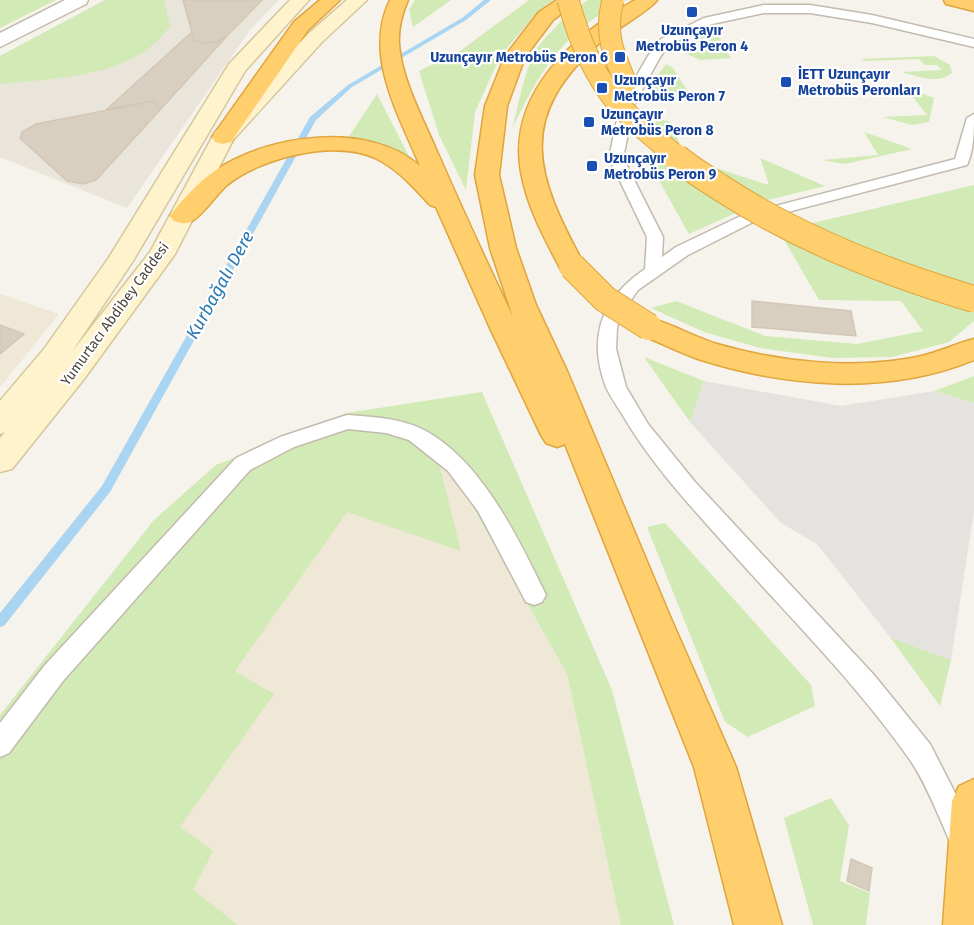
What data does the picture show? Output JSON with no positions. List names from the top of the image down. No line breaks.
{"streets":{"main road":["Yumurtacı Abdibey Caddesi"]},"water":["Kurbağalı Dere"],"places":{"transit":["Uzunçayır Metrobüs Peron 4","Uzunçayır Metrobüs Peron 6","İETT Uzunçayır Metrobüs Peronları","Uzunçayır Metrobüs Peron 7","Uzunçayır Metrobüs Peron 8","Uzunçayır Metrobüs Peron 9"]}}
